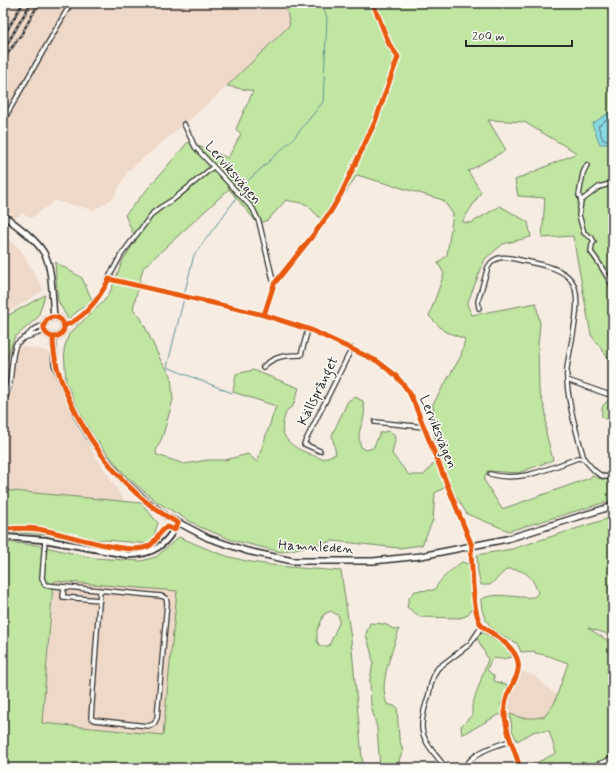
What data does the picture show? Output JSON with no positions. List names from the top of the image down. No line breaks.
{"streets":{"main road":["Hamnleden"],"street":["Lerviksvägen","Källsprånget"]},"crossings":[["Lerviksvägen","Källsprånget"],["Lerviksvägen","Hamnleden"]],"scale_bar":"200 m"}
